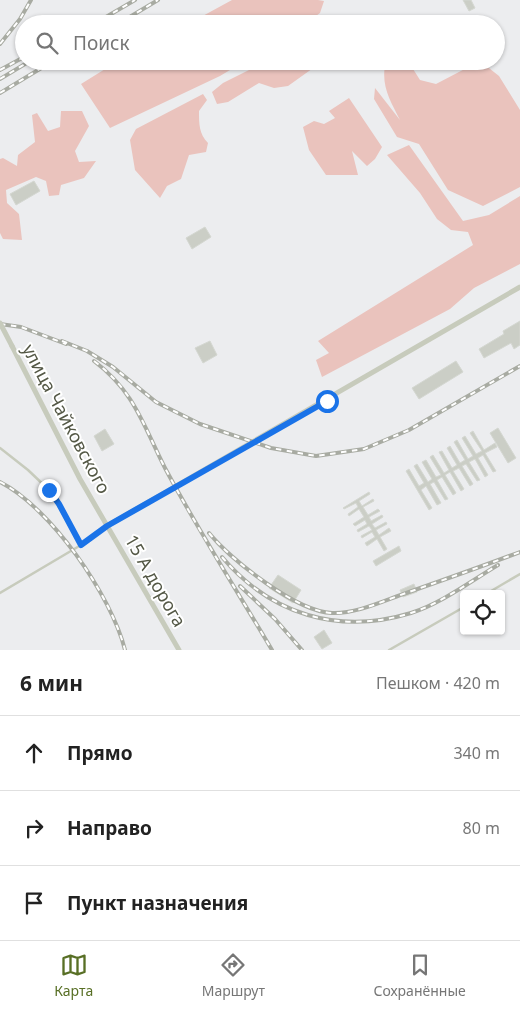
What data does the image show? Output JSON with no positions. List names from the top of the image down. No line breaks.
{"streets":{"street":["улица Чайковского","15 А дорога"]},"crossings":[["улица Чайковского","15 А дорога"]],"page":{"search":"Поиск","heading":["6 мин","Пешком · 420 m"],"list":[["Прямо","340 m"],["Направо","80 m"],"Пункт назначения"],"nav":["Карта","Маршрут","Сохранённые"]}}
